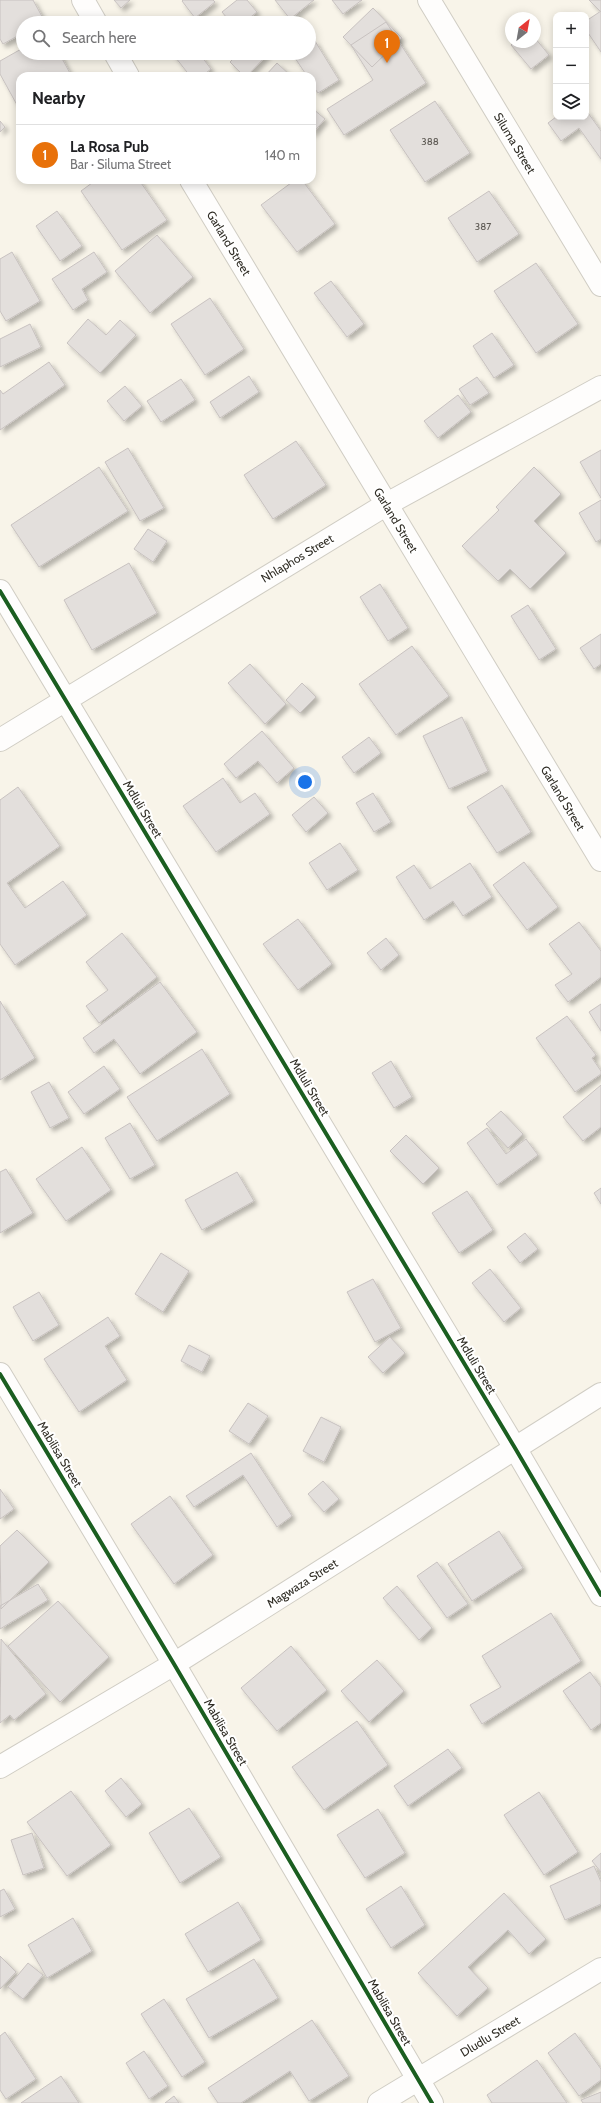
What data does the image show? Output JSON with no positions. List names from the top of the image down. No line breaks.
{"streets":{"street":["Siluma Street","Garland Street","Nhlaphos Street","Mdluli Street","Mabilisa Street","Magwaza Street","Dludlu Street"]},"crossings":[["Garland Street","Nhlaphos Street"],["Nhlaphos Street","Mdluli Street"],["Mdluli Street","Magwaza Street"],["Mabilisa Street","Magwaza Street"],["Mabilisa Street","Dludlu Street"]],"house_numbers":["388","387"],"north":"top right","page":{"map_buttons":["+","−"],"search":"Search here","pins":"1","heading":"Nearby","list":[{"mark":"1","name":"La Rosa Pub","note":"Bar · Siluma Street","value":"140 m"}]}}
